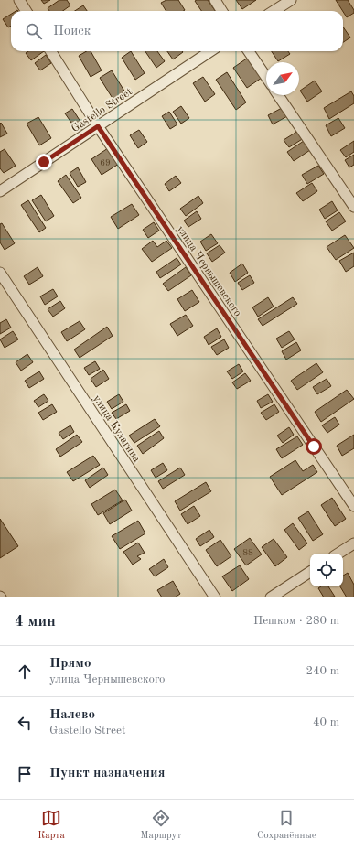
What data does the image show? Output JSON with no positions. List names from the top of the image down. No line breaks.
{"streets":{"street":["Gastello Street","улица Чернышевского","улица Кулагина"]},"crossings":[["Gastello Street","улица Чернышевского"]],"house_numbers":["69","88"],"north":"top right","page":{"search":"Поиск","heading":["4 мин","Пешком · 280 m"],"list":[["Прямо","улица Чернышевского","240 m"],["Налево","Gastello Street","40 m"],"Пункт назначения"],"nav":["Карта","Маршрут","Сохранённые"]}}
